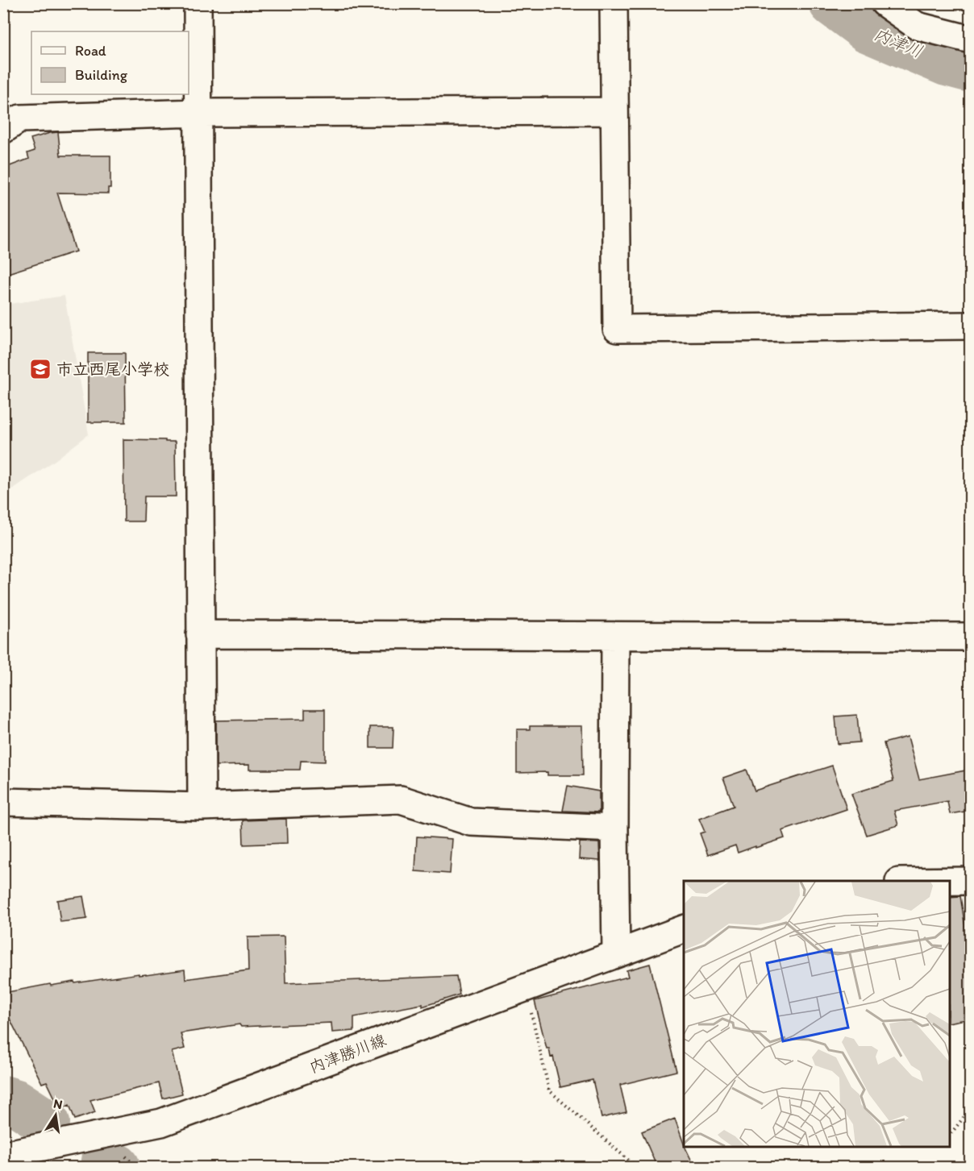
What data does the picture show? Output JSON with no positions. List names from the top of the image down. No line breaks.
{"streets":{"street":["内津勝川線"]},"water":["内津川"],"places":{"school or university":["市立西尾小学校"]},"legend":["Road","Building"],"north":"top"}
